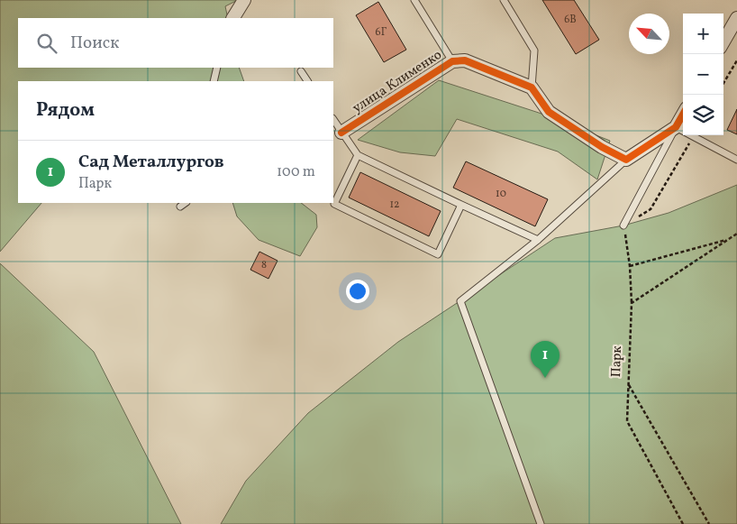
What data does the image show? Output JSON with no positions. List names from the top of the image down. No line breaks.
{"streets":{"street":["улица Клименко"],"path":["Парк"]},"house_numbers":["6В","6Г","10","12","8"],"north":"top left","page":{"map_buttons":["+","−"],"search":"Поиск","heading":"Рядом","list":[{"mark":"1","name":"Сад Металлургов","note":"Парк","value":"100 m"}],"pins":"1"}}
